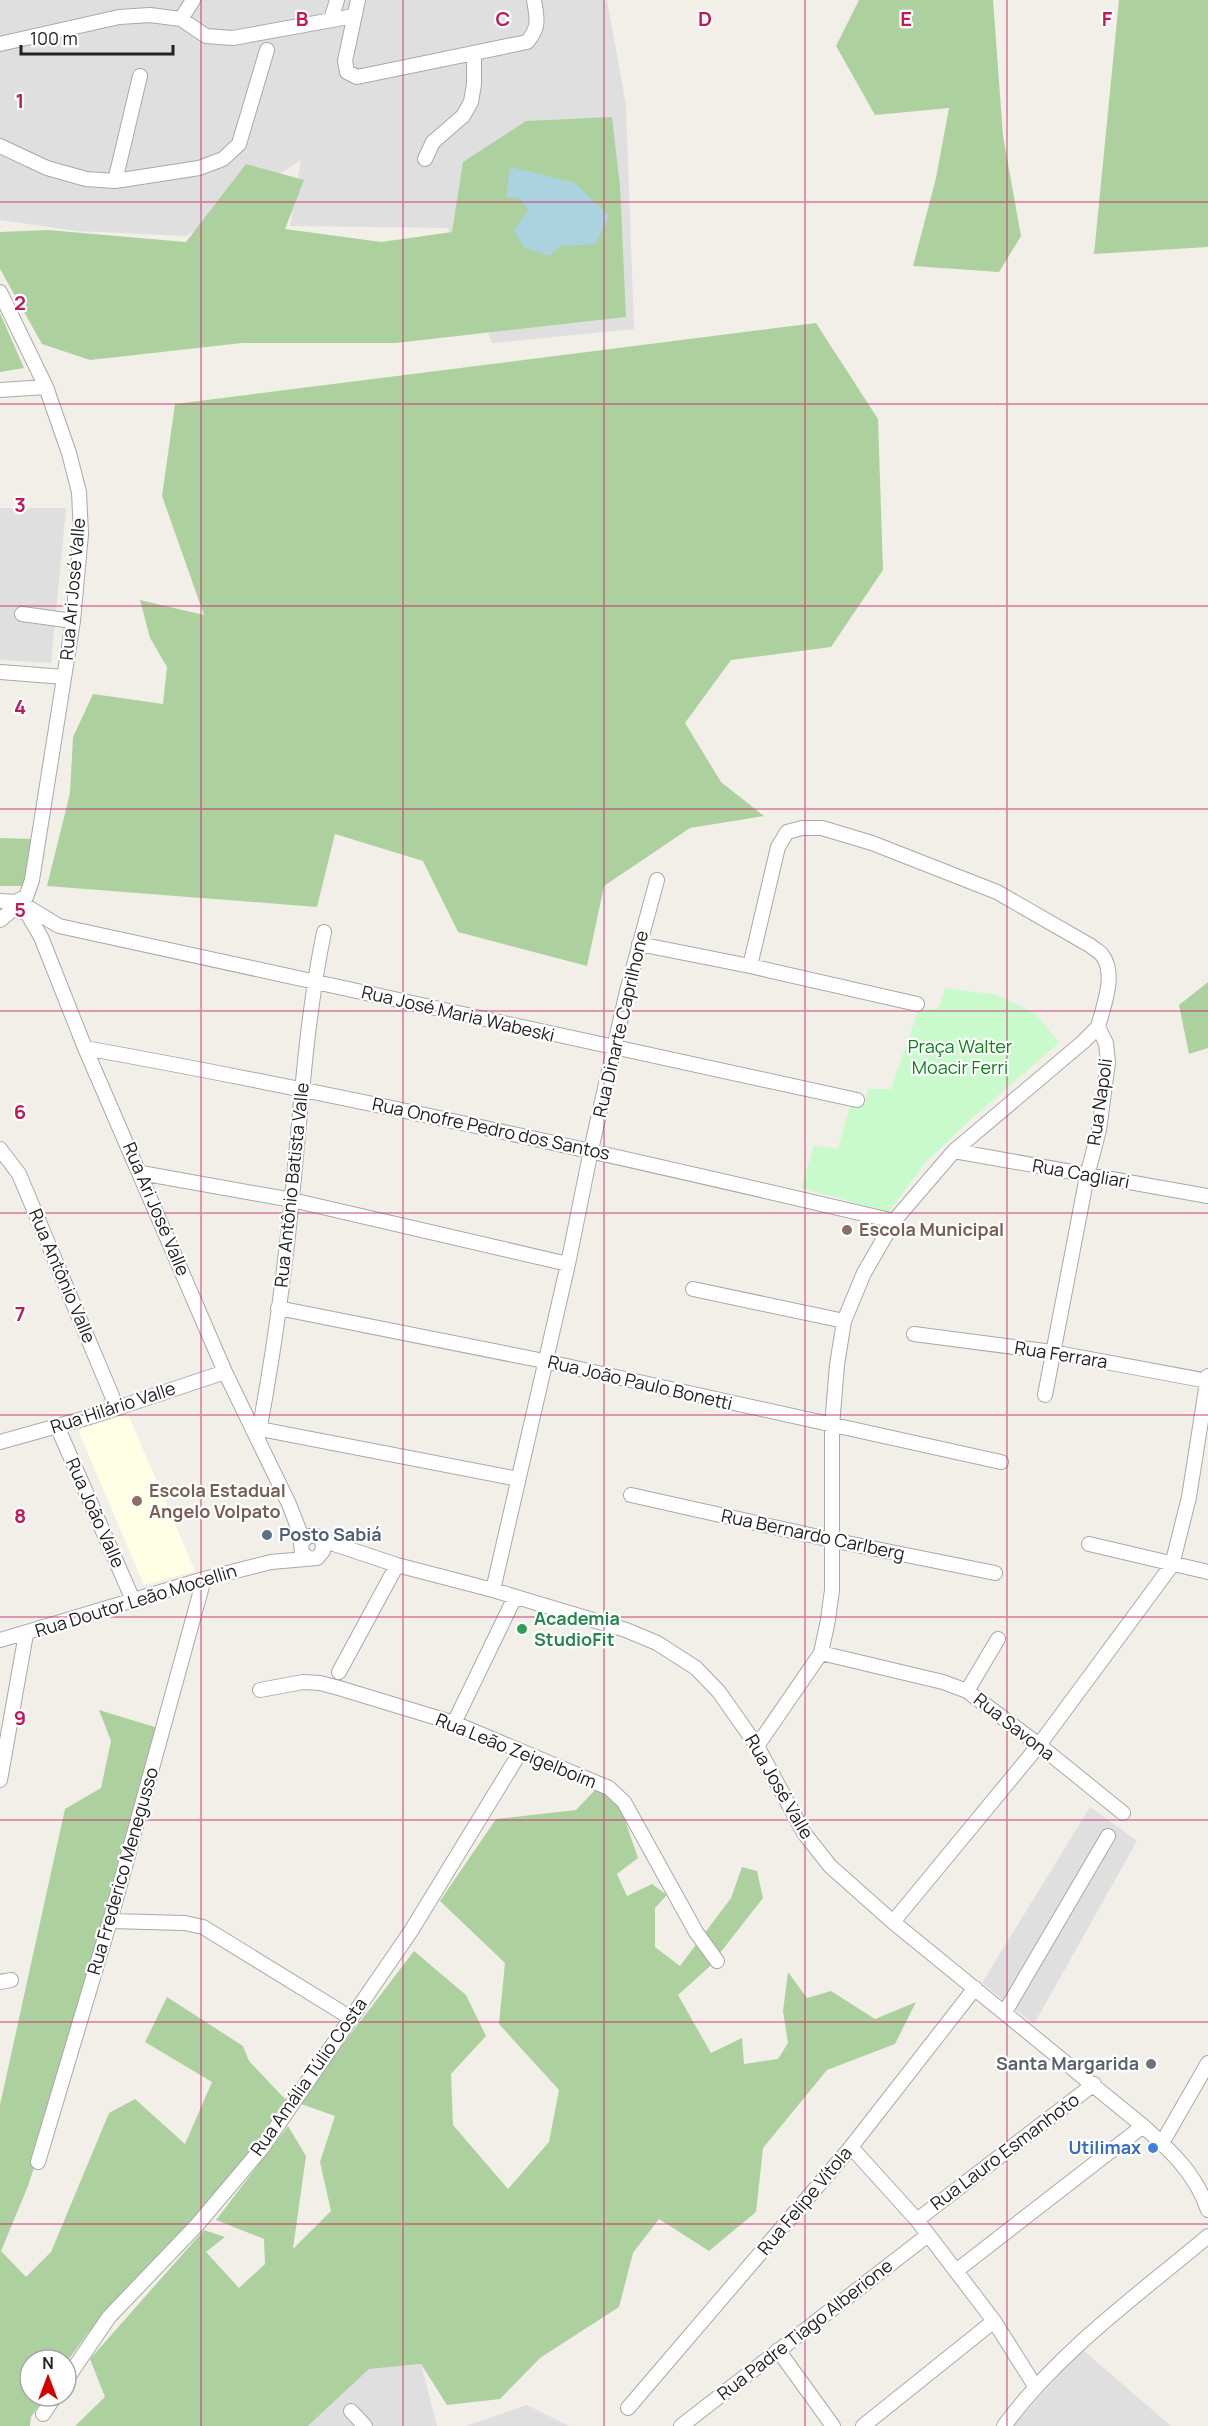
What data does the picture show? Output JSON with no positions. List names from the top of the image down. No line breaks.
{"streets":{"street":["Rua Ari José Valle","Rua José Maria Wabeski","Rua Dinarte Caprilhone","Rua Napoli","Rua Onofre Pedro dos Santos","Rua Cagliari","Rua Antônio Batista Valle","Rua Antônio Valle","Rua Ferrara","Rua João Paulo Bonetti","Rua Hilário Valle","Rua João Valle","Rua Bernardo Carlberg","Rua Doutor Leão Mocellin","Rua Savona","Rua Leão Zeigelboim","Rua José Valle","Rua Frederico Menegusso","Rua Amália Túlio Costa","Rua Lauro Esmanhoto","Rua Felipe Vítola","Rua Padre Tiago Alberione"]},"crossings":[["Rua Ari José Valle","Rua José Maria Wabeski"],["Rua Ari José Valle","Rua Onofre Pedro dos Santos"],["Rua Ari José Valle","Rua Antônio Batista Valle"],["Rua Ari José Valle","Rua Hilário Valle"],["Rua Ari José Valle","Rua Doutor Leão Mocellin"],["Rua Ari José Valle","Rua José Valle"],["Rua José Maria Wabeski","Rua Dinarte Caprilhone"],["Rua José Maria Wabeski","Rua Antônio Batista Valle"],["Rua Dinarte Caprilhone","Rua Onofre Pedro dos Santos"],["Rua Dinarte Caprilhone","Rua João Paulo Bonetti"],["Rua Dinarte Caprilhone","Rua José Valle"],["Rua Napoli","Rua Cagliari"],["Rua Napoli","Rua Ferrara"],["Rua Onofre Pedro dos Santos","Rua Antônio Batista Valle"],["Rua Antônio Batista Valle","Rua João Paulo Bonetti"],["Rua Antônio Valle","Rua Hilário Valle"],["Rua Hilário Valle","Rua João Valle"],["Rua João Valle","Rua Doutor Leão Mocellin"],["Rua Doutor Leão Mocellin","Rua José Valle"],["Rua Doutor Leão Mocellin","Rua Frederico Menegusso"],["Rua Leão Zeigelboim","Rua Amália Túlio Costa"],["Rua José Valle","Rua Lauro Esmanhoto"],["Rua José Valle","Rua Felipe Vítola"]],"parks":["Praça Walter Moacir Ferri"],"places":["Escola Municipal","Escola Estadual Angelo Volpato","Posto Sabiá","Academia StudioFit","Santa Margarida","Utilimax"],"scale_bar":"100 m","north":"top","grid":{"columns":["B","C","D","E","F"],"rows":["1","2","3","4","5","6","7","8","9"]}}
